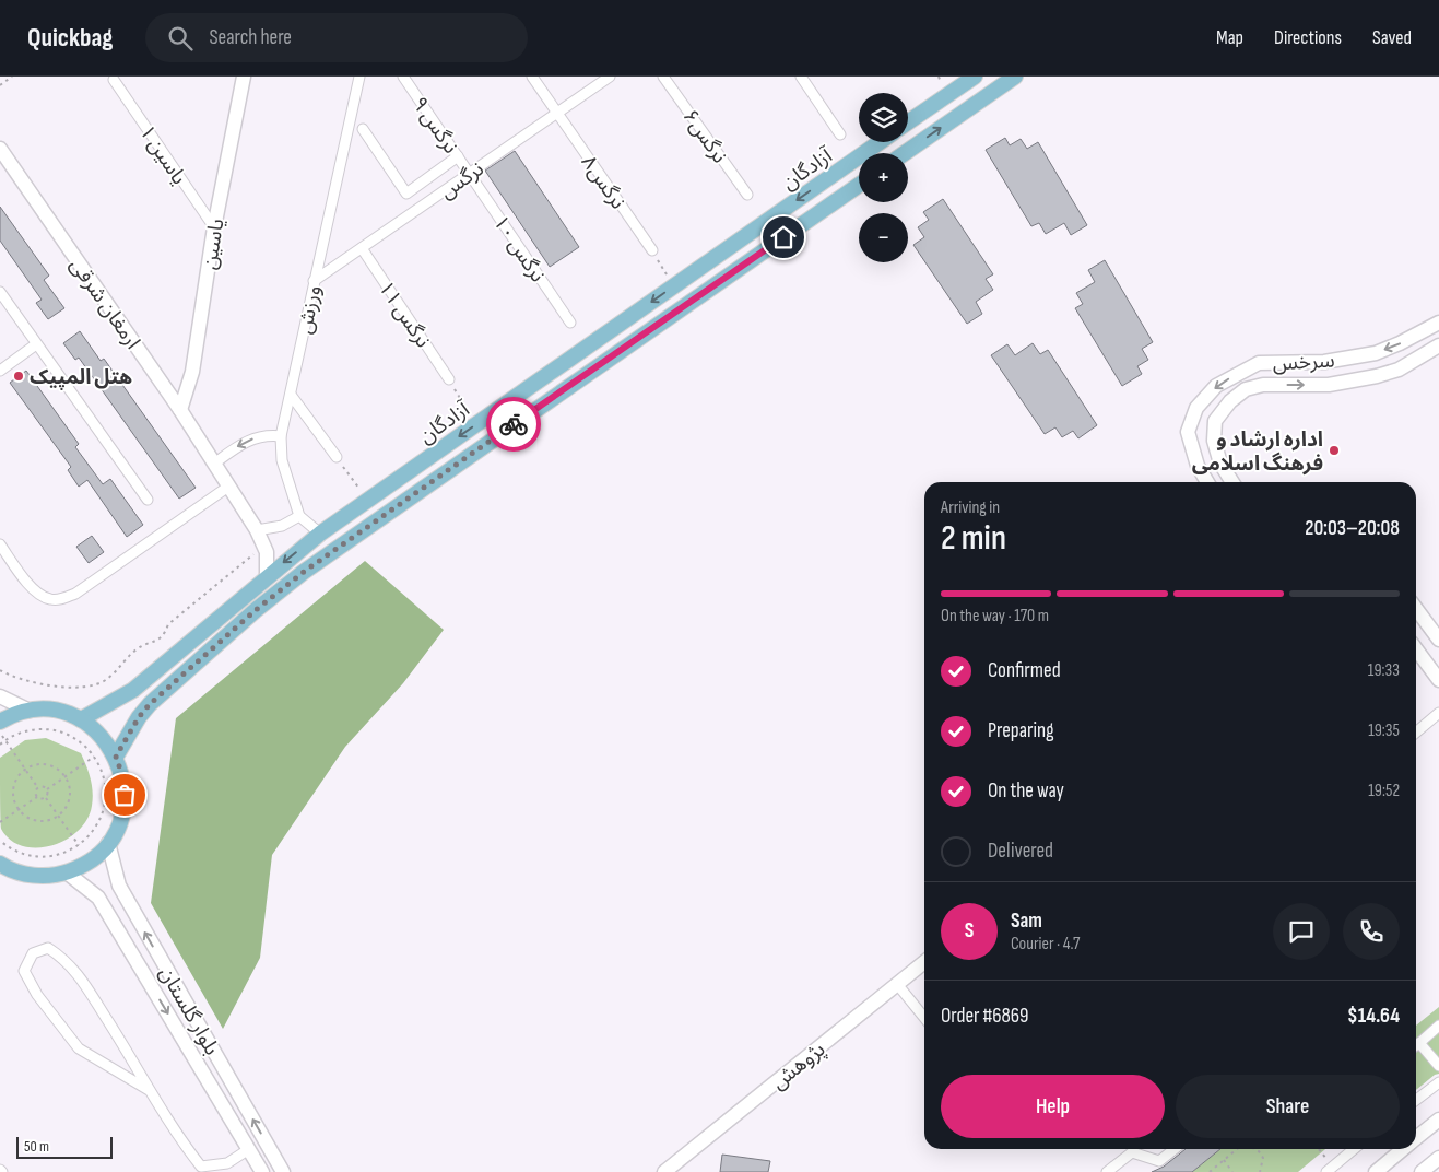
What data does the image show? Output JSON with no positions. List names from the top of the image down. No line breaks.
{"streets":{"main road":["آزادگان"],"street":["نرگس ۹","نرگس۶","یاسین ۱","نرگس","نرگس۸","یاسین","نرگس ۱۰","ارمغان شرقی","ورزش","نرگس ۱۱","سرخس","بلوار گلستان","پژوهش"]},"crossings":[["نرگس ۹","نرگس"],["نرگس ۹","نرگس ۱۰"],["یاسین ۱","یاسین"],["آزادگان","ارمغان شرقی"],["نرگس","نرگس۸"],["نرگس","نرگس ۱۰"],["نرگس","ورزش"],["نرگس","نرگس ۱۱"],["یاسین","ارمغان شرقی"]],"places":["هتل المپیک","اداره ارشاد و فرهنگ اسلامی"],"scale_bar":"50 m","page":{"header":"Quickbag","search":"Search here","nav":["Map","Directions","Saved"],"map_buttons":["+","−"],"heading":["2 min","Arriving in","20:03–20:08"],"panel":["Sam","Courier · 4.7","Order #6869","$14.64"],"bar":"On the way · 170 m","list":[["Confirmed","19:33"],["Preparing","19:35"],["On the way","19:52"],"Delivered"],"round":"S","buttons":["Help","Share"],"scale":"50 m"}}
